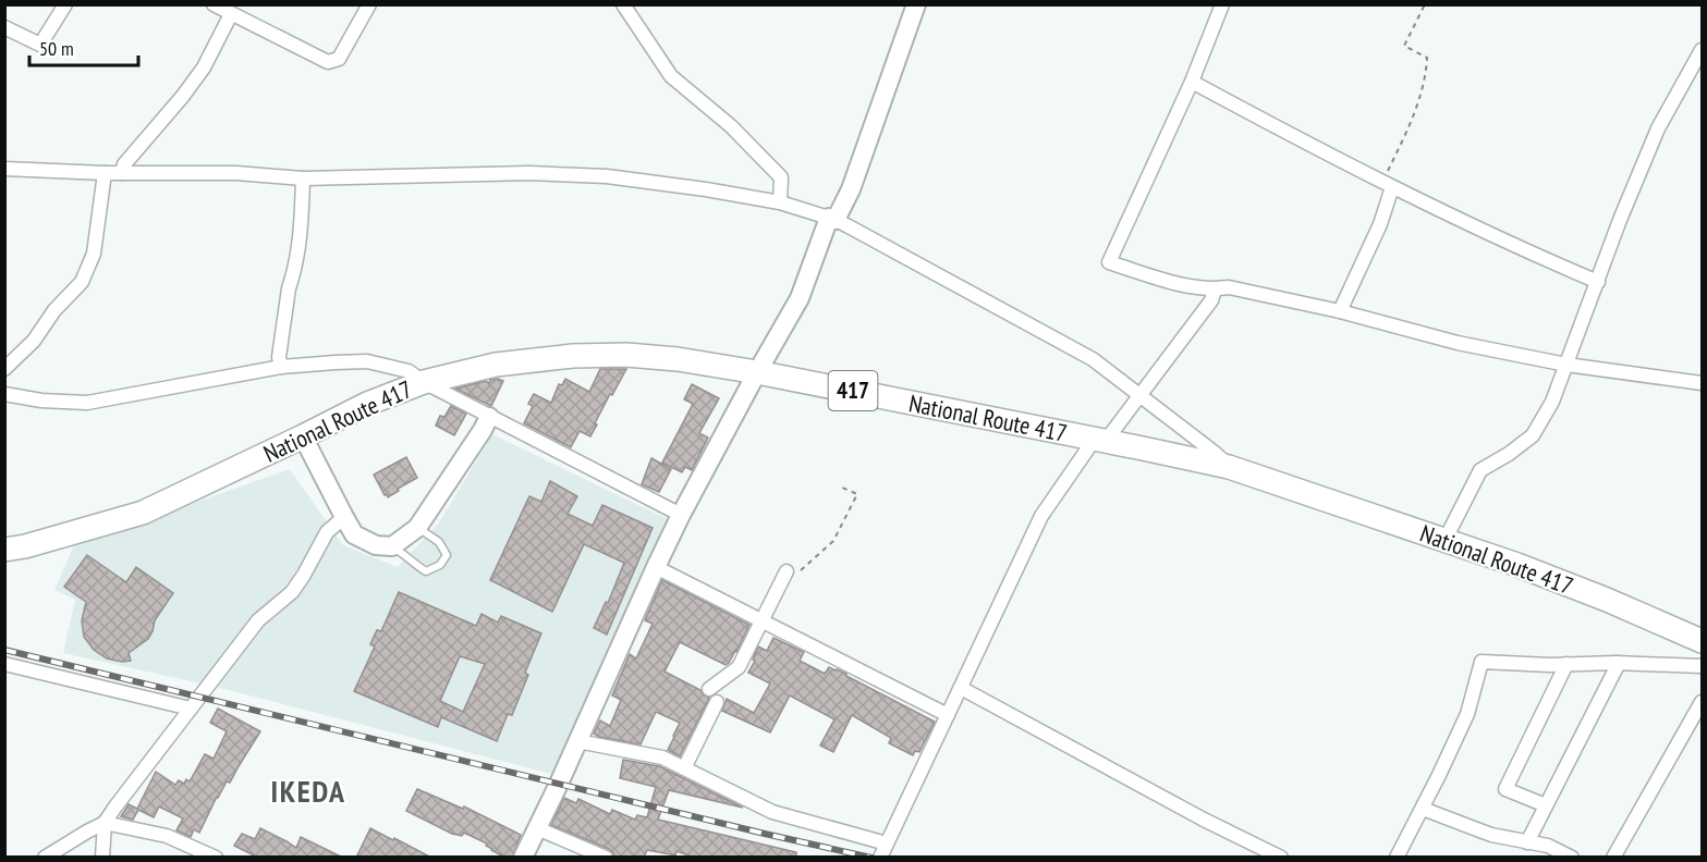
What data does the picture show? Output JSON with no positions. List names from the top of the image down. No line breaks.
{"streets":{"highway":["417","National Route 417"]},"districts":["IKEDA"],"scale_bar":"50 m"}
